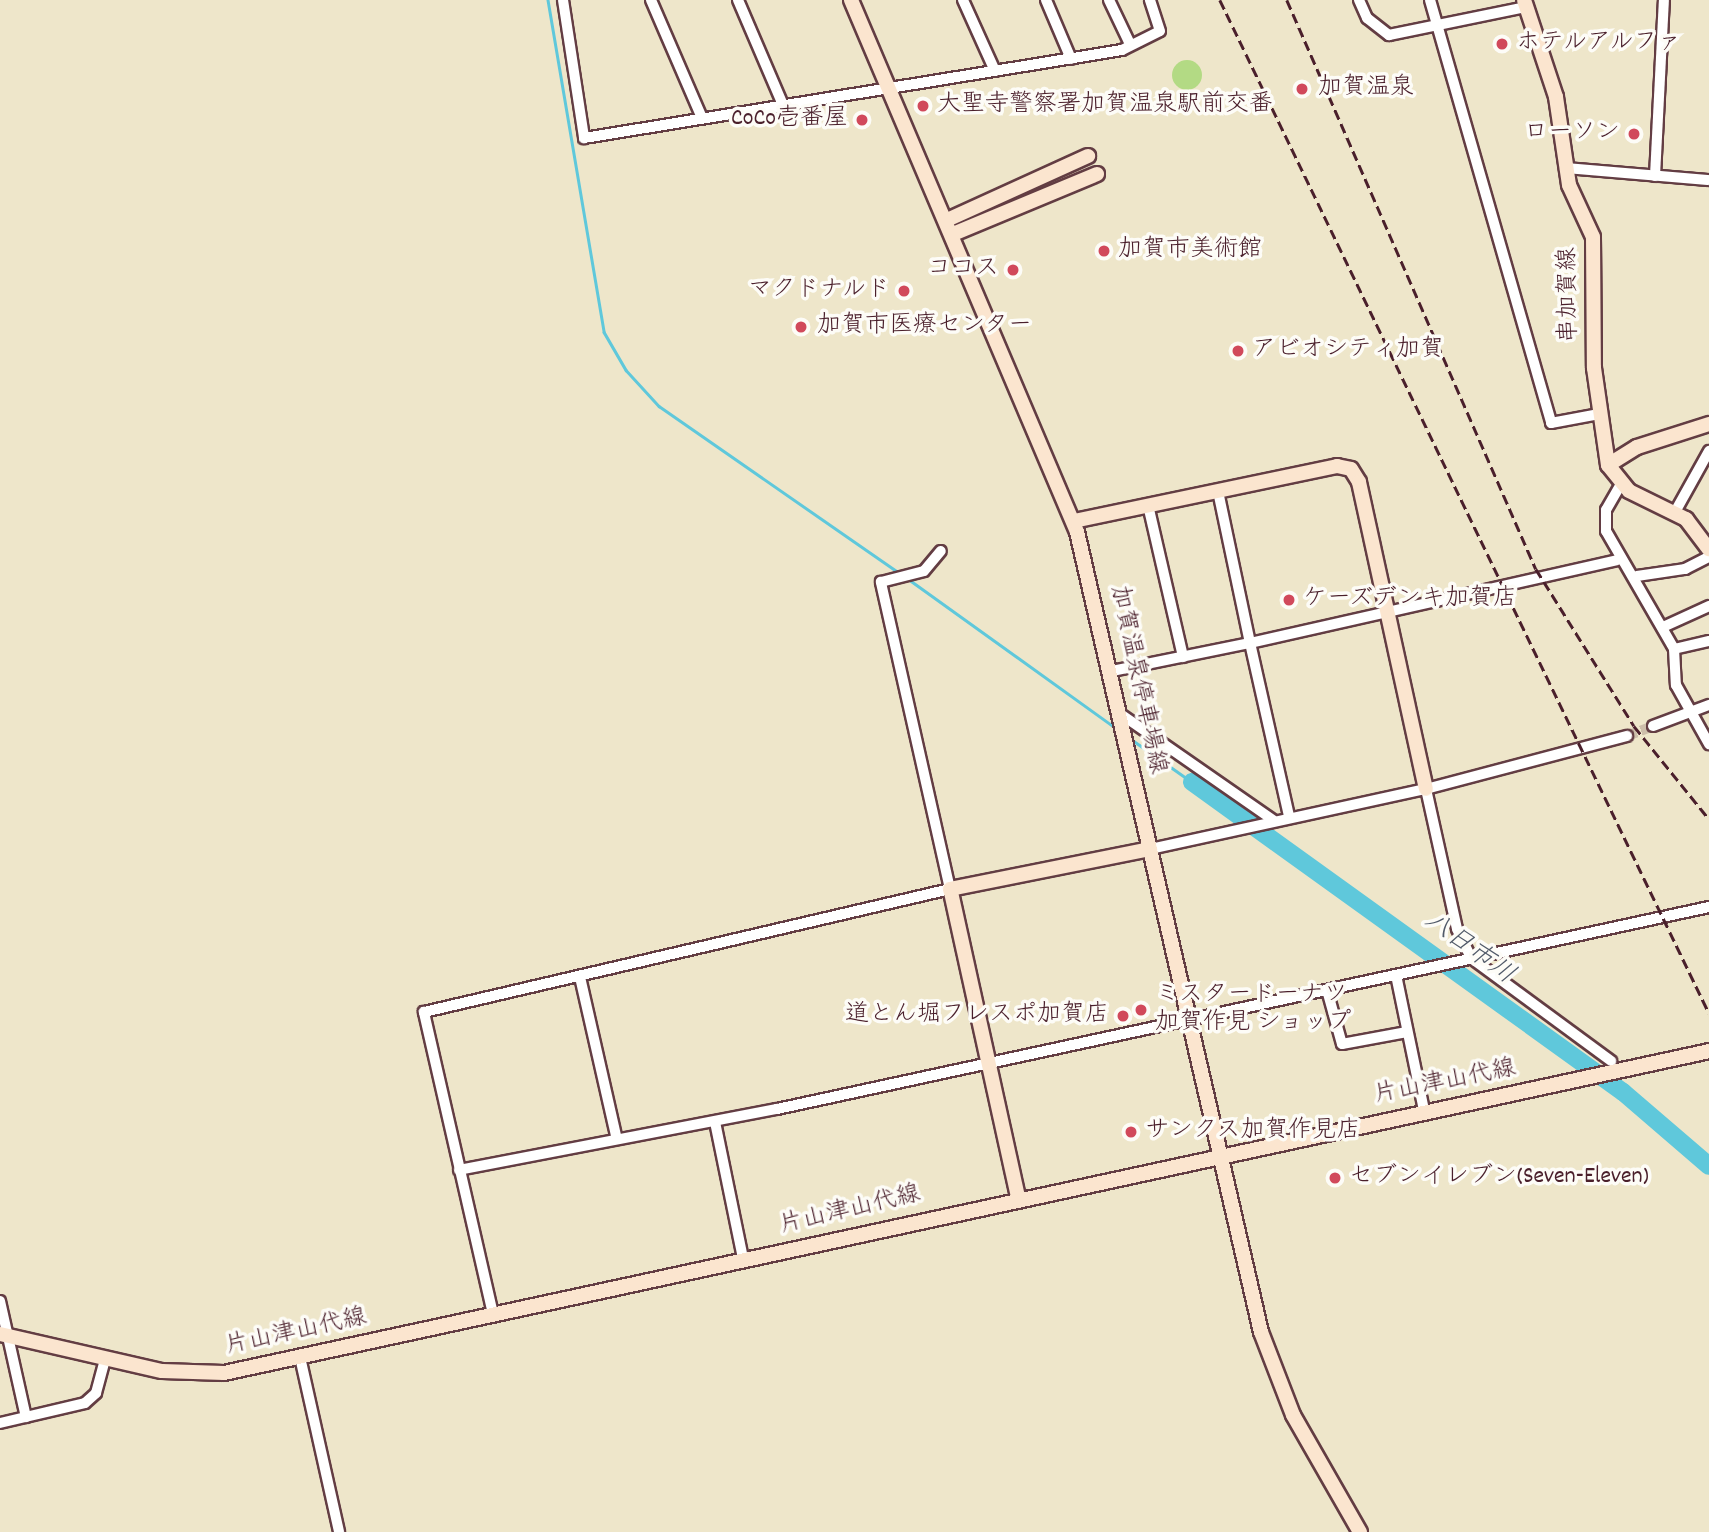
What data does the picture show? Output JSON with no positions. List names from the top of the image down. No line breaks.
{"streets":{"main road":["串加賀線","加賀温泉停車場線","片山津山代線"]},"crossings":[["加賀温泉停車場線","片山津山代線"]],"water":["八日市川"],"places":["ホテルアルファ","加賀温泉","大聖寺警察署加賀温泉駅前交番","CoCo壱番屋","ローソン","加賀市美術館","ココス","マクドナルド","加賀市医療センター","アビオシティ加賀","ケーズデンキ加賀店","ミスタードーナツ 加賀作見 ショップ","道とん堀フレスポ加賀店","サンクス加賀作見店","セブンイレブン(Seven-Eleven)"]}
